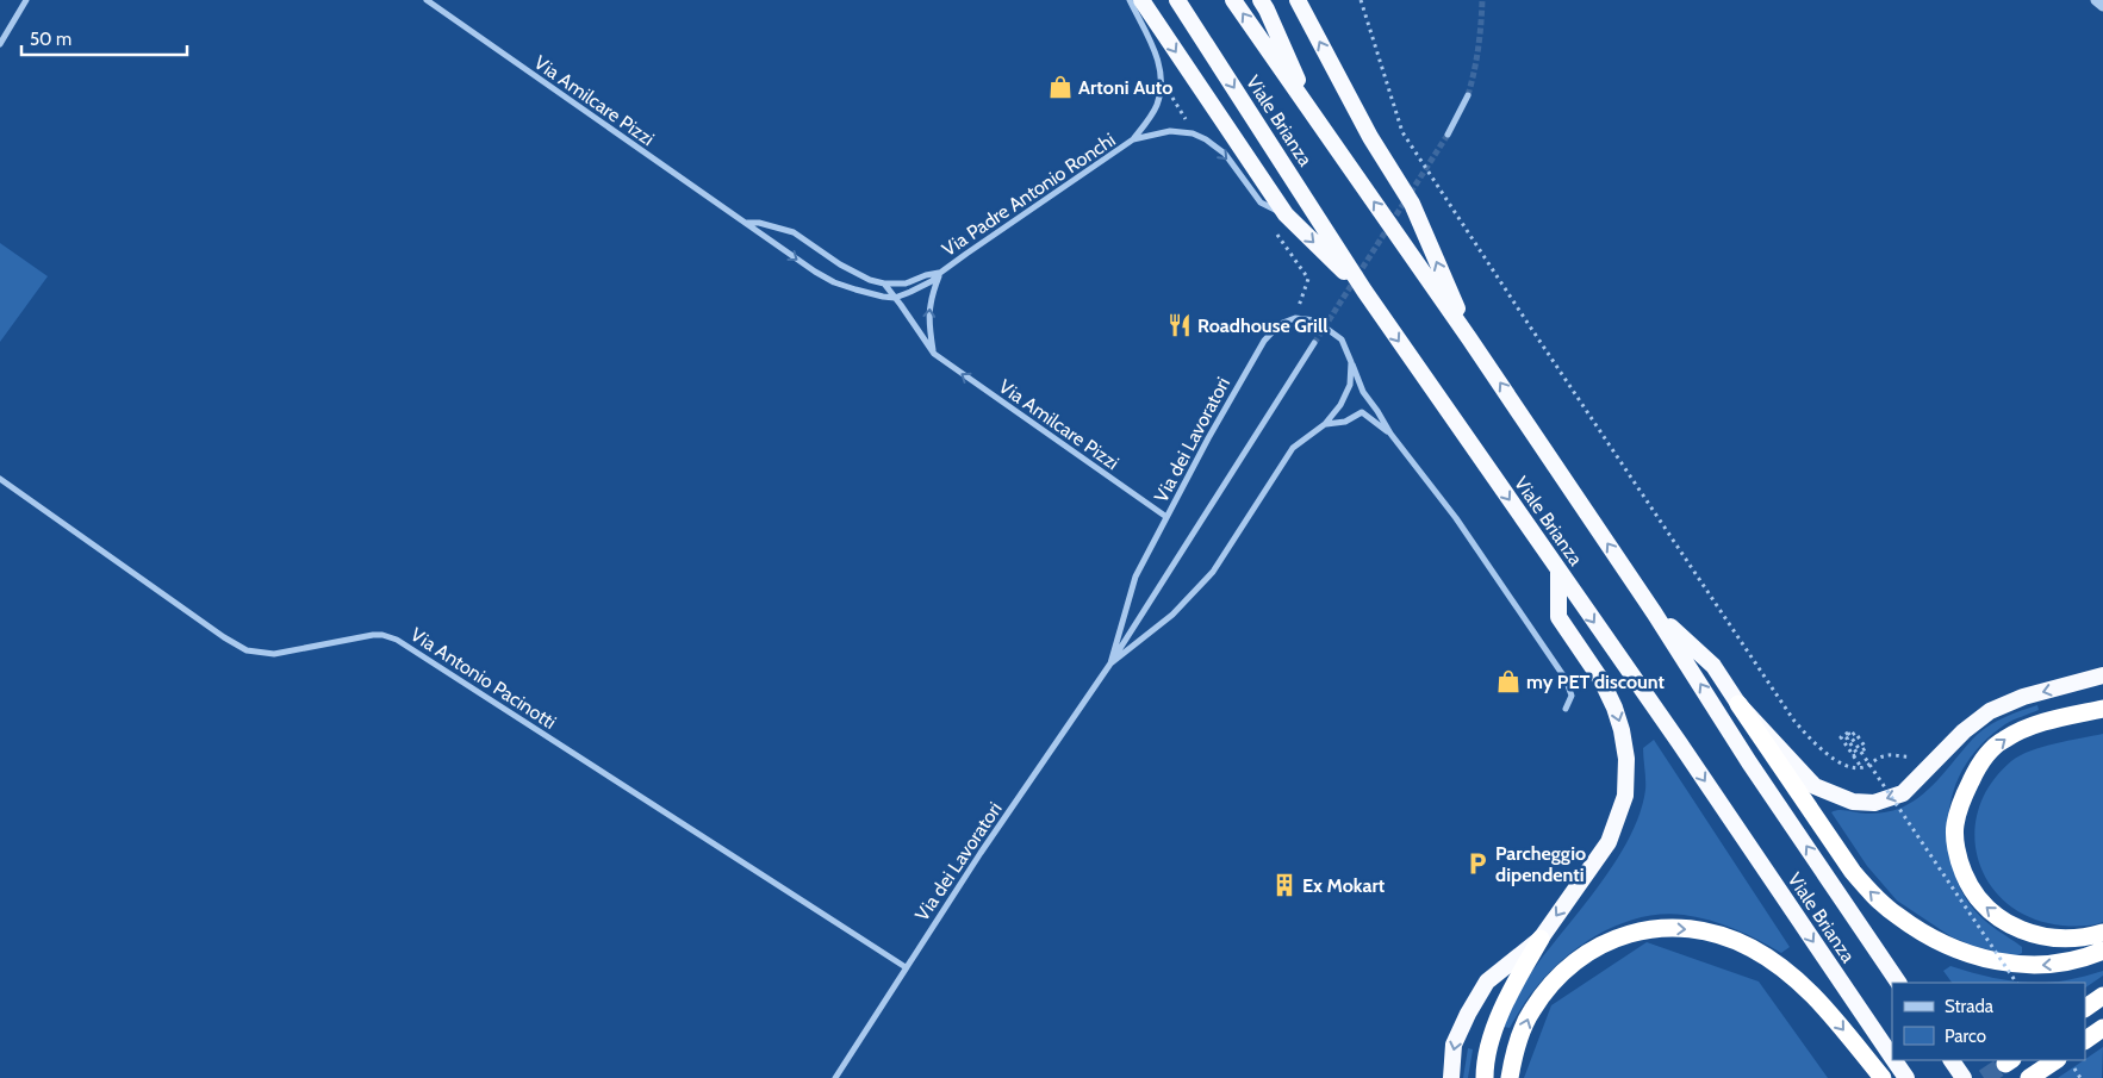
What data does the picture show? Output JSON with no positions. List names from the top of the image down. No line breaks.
{"streets":{"highway":["Viale Brianza"],"street":["Via Amilcare Pizzi","Via Padre Antonio Ronchi","Via dei Lavoratori","Via Antonio Pacinotti"]},"crossings":[["Via Amilcare Pizzi","Via Padre Antonio Ronchi"],["Via Amilcare Pizzi","Via dei Lavoratori"],["Via dei Lavoratori","Via Antonio Pacinotti"]],"places":{"shop":["Artoni Auto","my PET discount"],"restaurant":["Roadhouse Grill"],"parking":["Parcheggio dipendenti"],"building":["Ex Mokart"]},"legend":["Strada","Parco"],"scale_bar":"50 m"}
